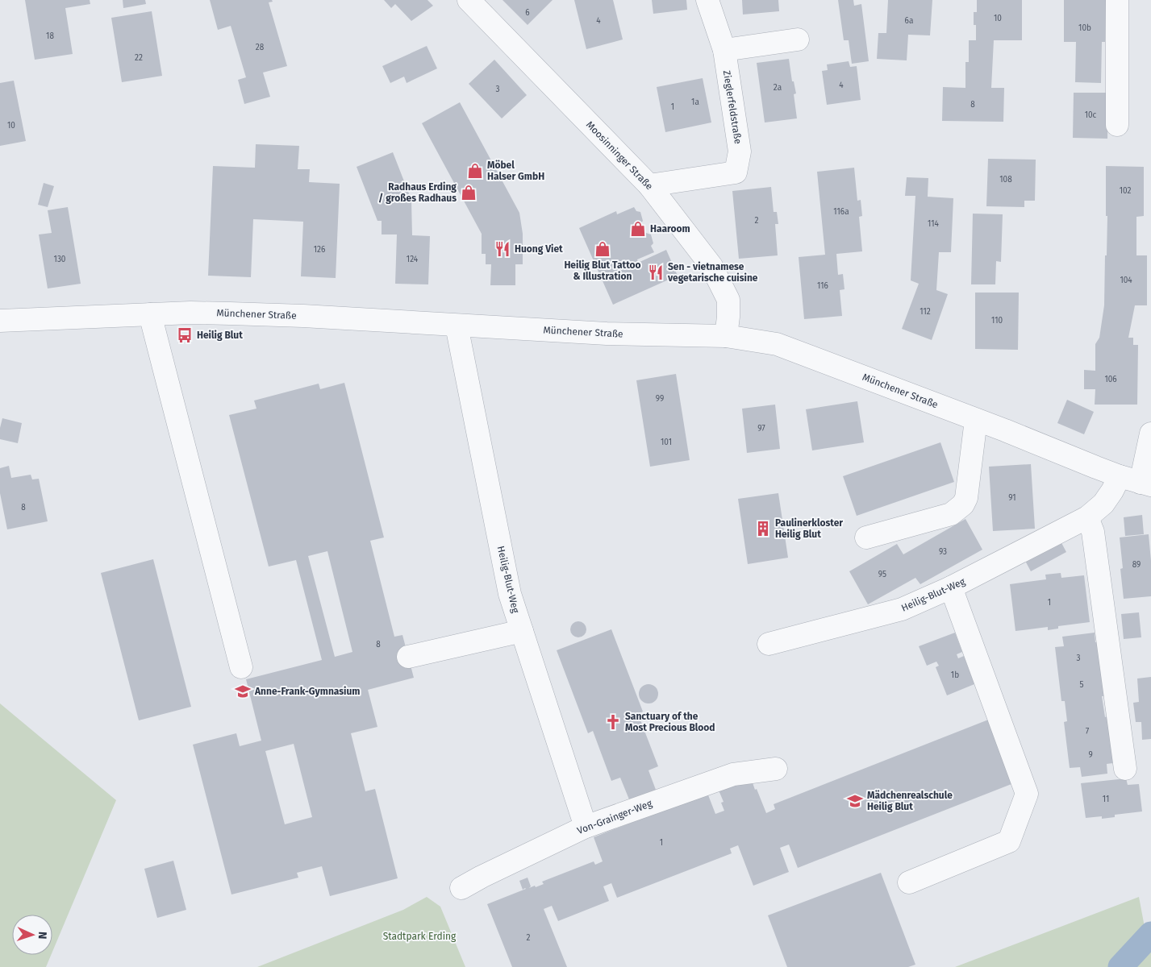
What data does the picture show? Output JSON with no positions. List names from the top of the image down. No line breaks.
{"streets":{"street":["Zieglerfeldstraße","Moosinninger Straße","Münchener Straße","Heilig-Blut-Weg","Von-Grainger-Weg"]},"crossings":[["Zieglerfeldstraße","Moosinninger Straße"],["Moosinninger Straße","Münchener Straße"],["Münchener Straße","Heilig-Blut-Weg"],["Heilig-Blut-Weg","Von-Grainger-Weg"]],"parks":["Stadtpark Erding"],"places":{"shop":["Möbel Halser GmbH","Radhaus Erding / großes Radhaus","Haaroom","Heilig Blut Tattoo & Illustration"],"restaurant":["Huong Viet","Sen - vietnamese vegetarische cuisine"],"bus stop":["Heilig Blut"],"building":["Paulinerkloster Heilig Blut"],"school or university":["Anne-Frank-Gymnasium","Mädchenrealschule Heilig Blut"],"church":["Sanctuary of the Most Precious Blood"]},"house_numbers":["6","10","4","6a","10b","18","28","22","4","2a","3","1a","8","1","10c","10","108","102","116a","2","114","126","130","124","104","116","112","110","106","99","97","101","91","8","93","89","95","1","8","3","1b","5","7","9","11","1","2"],"north":"right"}
